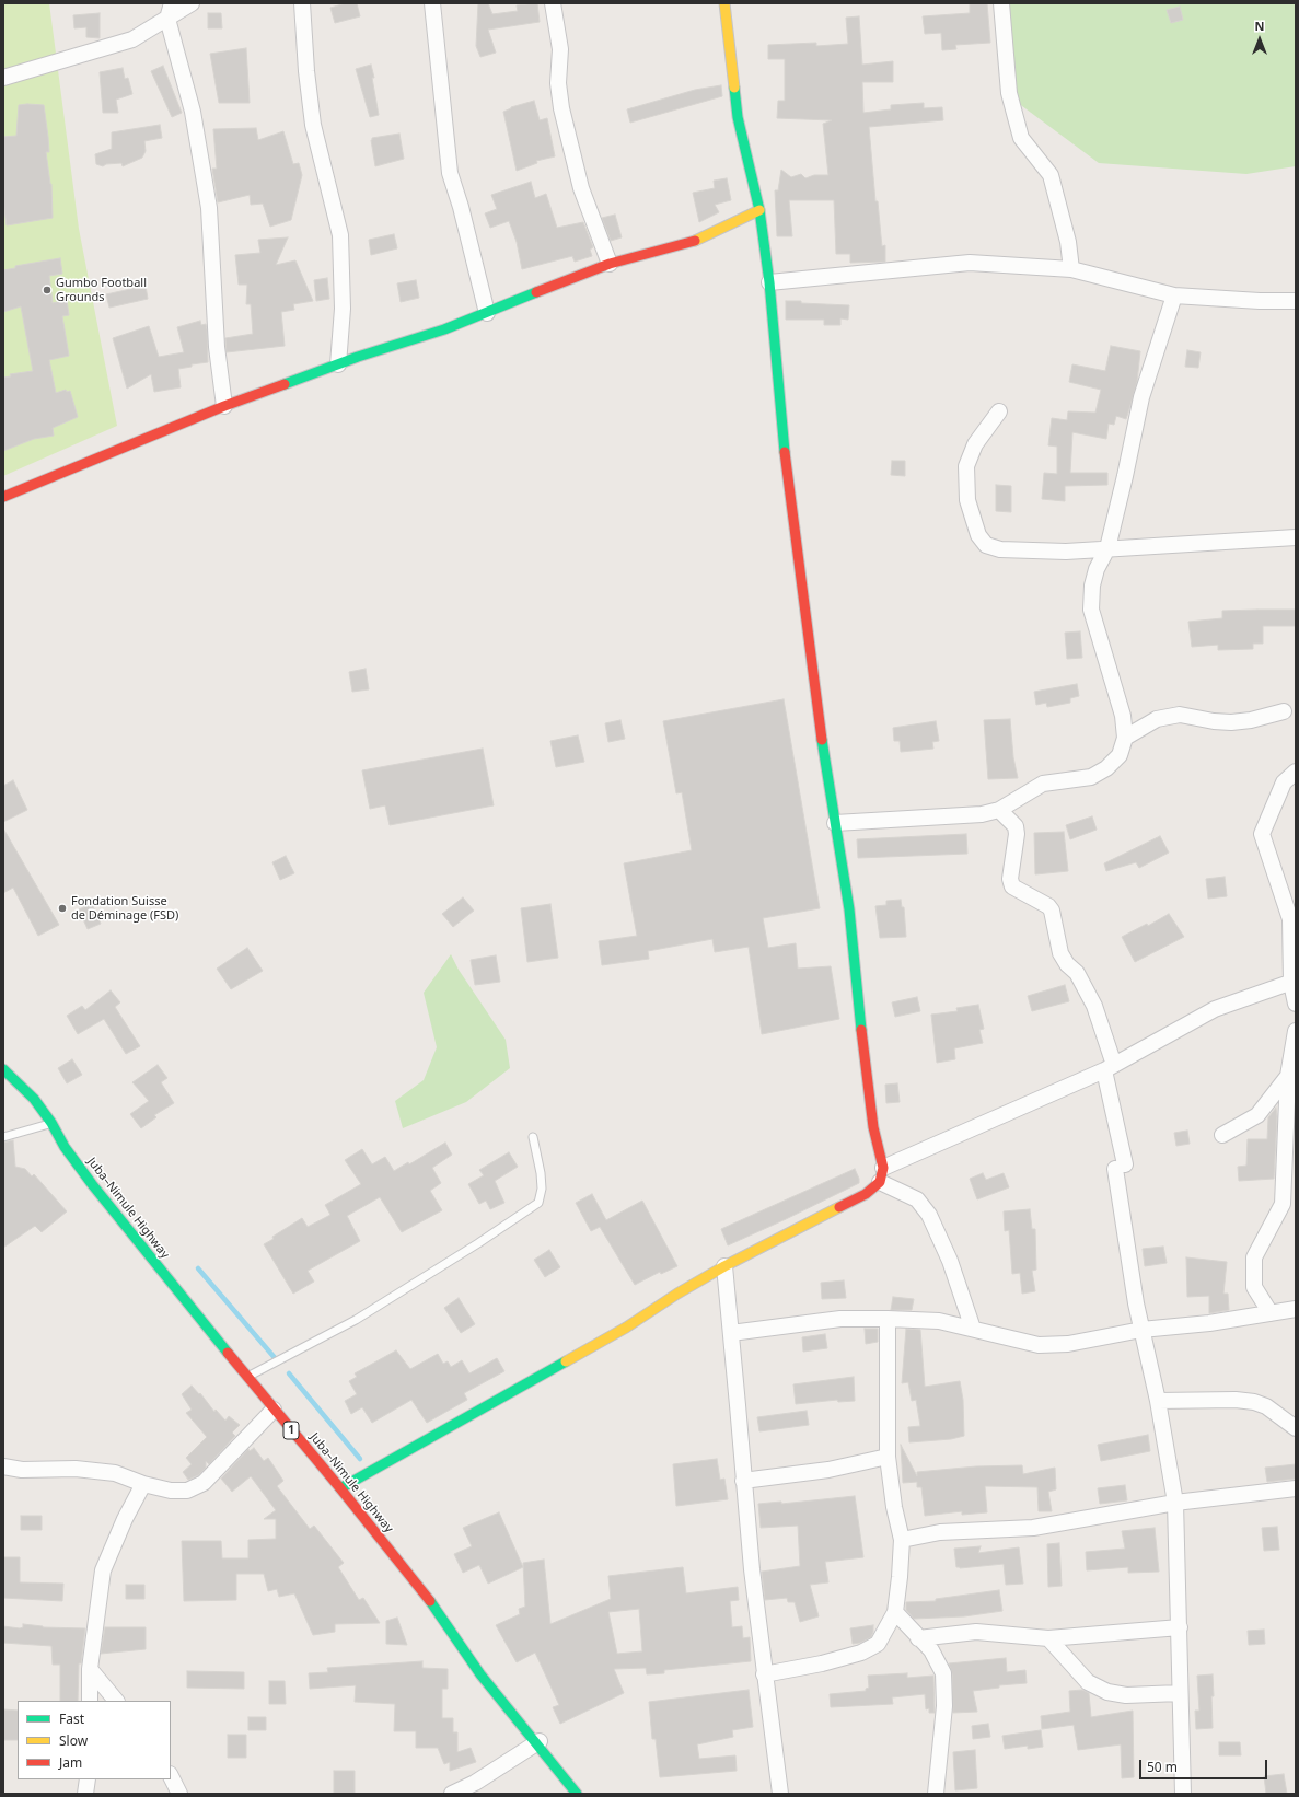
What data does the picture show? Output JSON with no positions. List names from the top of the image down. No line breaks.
{"streets":{"street":["Juba–Nimule Highway","1"]},"places":["Gumbo Football Grounds","Fondation Suisse de Déminage (FSD)"],"legend":["Fast","Slow","Jam"],"scale_bar":"50 m","north":"top"}
